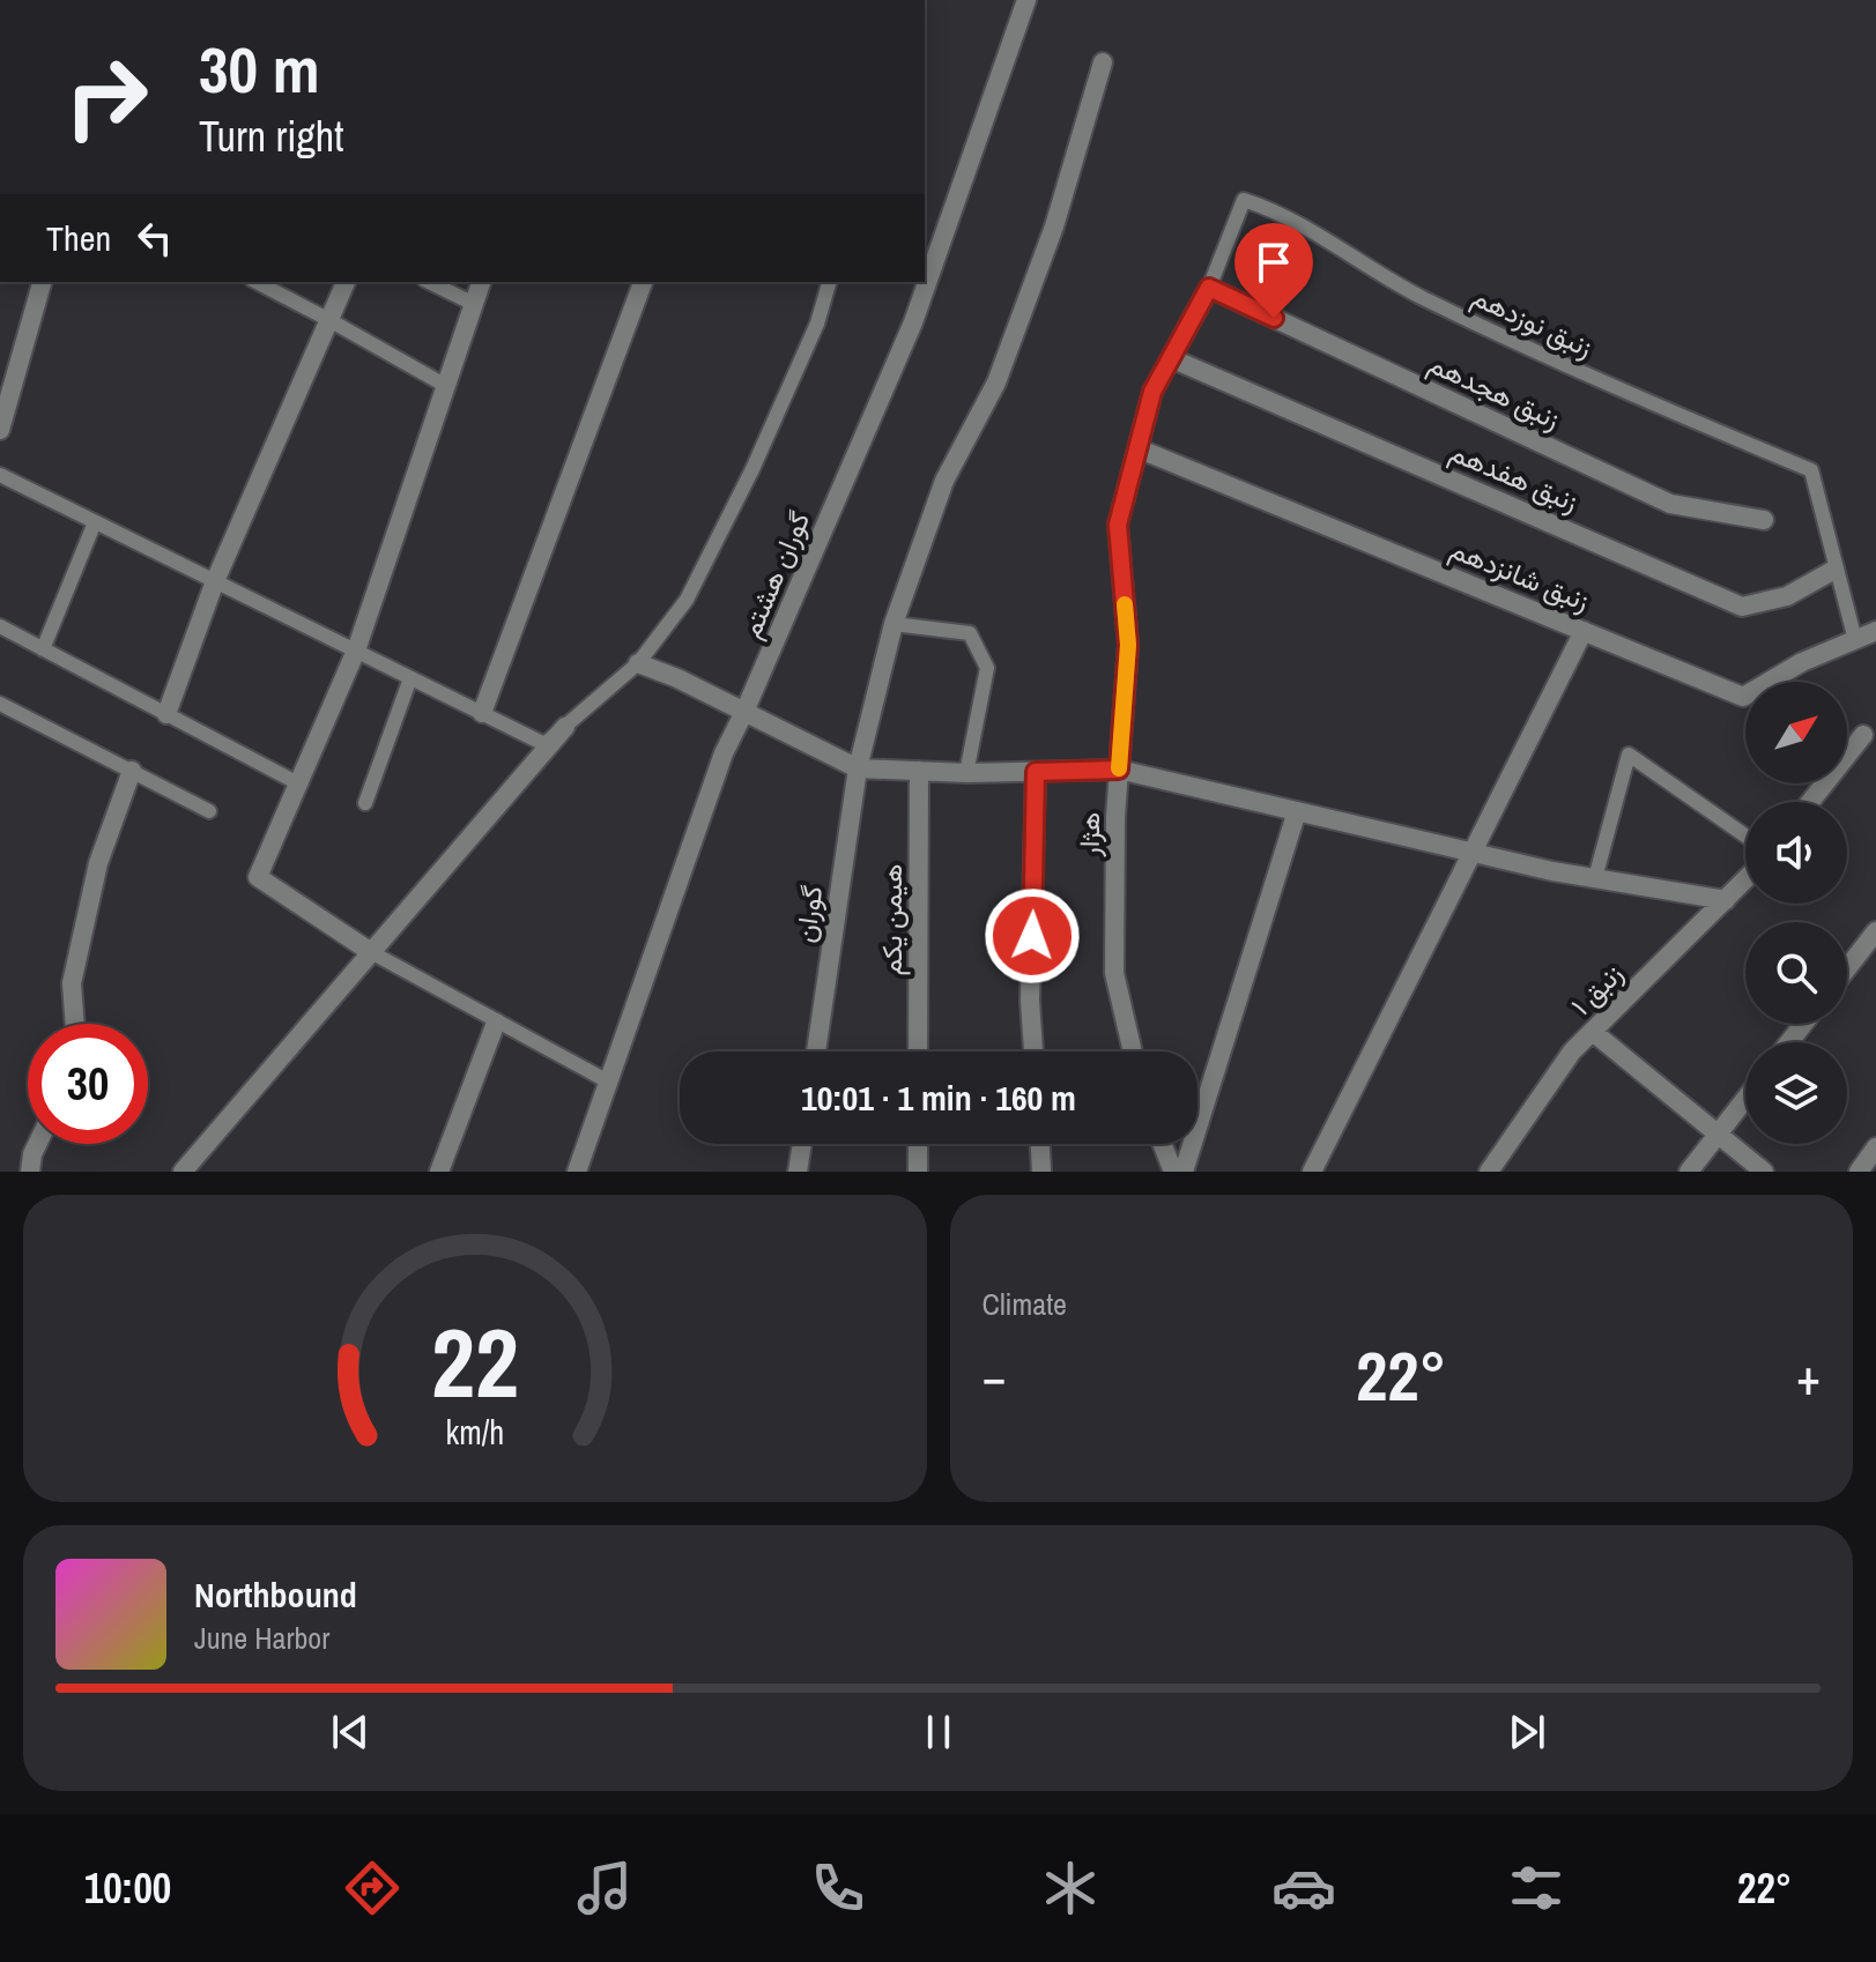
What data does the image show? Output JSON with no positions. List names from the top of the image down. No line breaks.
{"streets":{"street":["زنبق هجدهم","زنبق هفدهم","گوران هشتم","زنبق شانزدهم","هژار","گوران","هیمن یکم","زنبق ۱"],"lane":["زنبق نوزدهم"]},"crossings":[["زنبق نوزدهم","زنبق هجدهم"],["زنبق نوزدهم","زنبق هفدهم"],["زنبق نوزدهم","هژار"],["زنبق هجدهم","هژار"],["زنبق هفدهم","هژار"],["زنبق شانزدهم","هژار"]],"north":"top right","page":{"turn":["30 m","Turn right"],"then":"Then","limit":"30","trip":"10:01 · 1 min · 160 m","tile":"Climate","heat":["−","22°","+"],"song":["Northbound","June Harbor"],"tabs":["10:00","22°"],"gauge":["22","km/h"]}}
